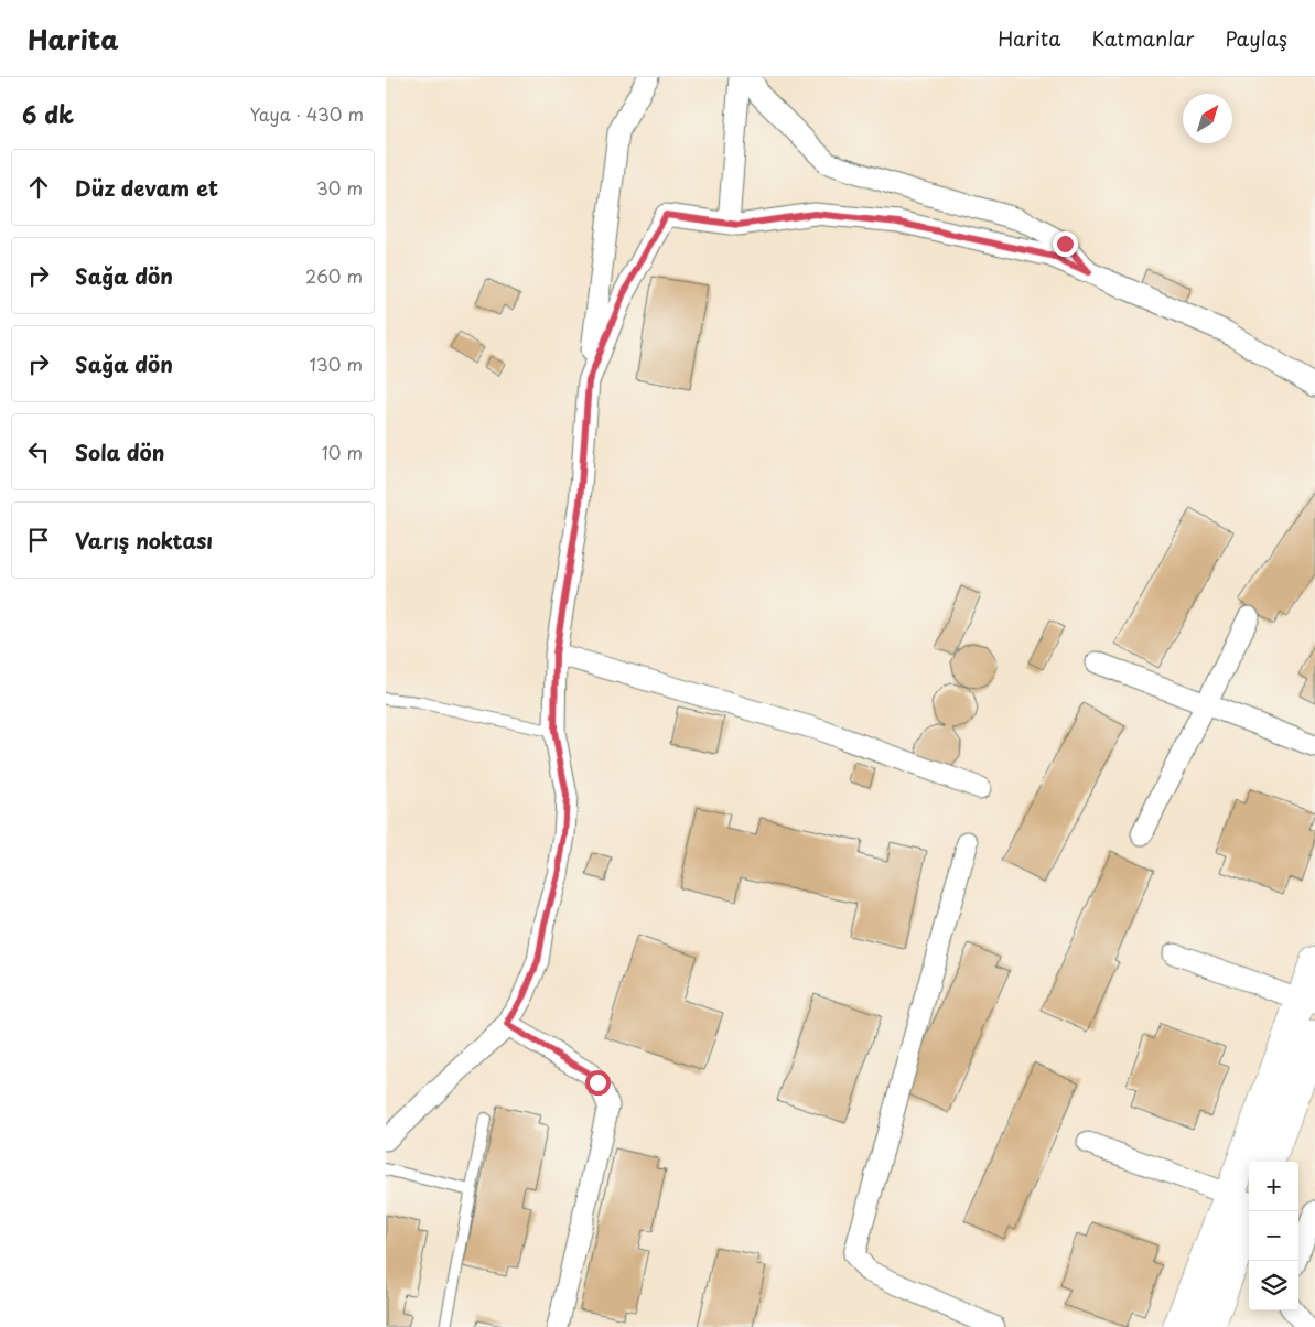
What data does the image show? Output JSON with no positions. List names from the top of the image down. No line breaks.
{"north":"top right","page":{"header":"Harita","nav":["Harita","Katmanlar","Paylaş"],"heading":["6 dk","Yaya · 430 m"],"list":[["Düz devam et","30 m"],["Sağa dön","260 m"],["Sağa dön","130 m"],["Sola dön","10 m"],"Varış noktası"],"map_buttons":["+","−"]}}
